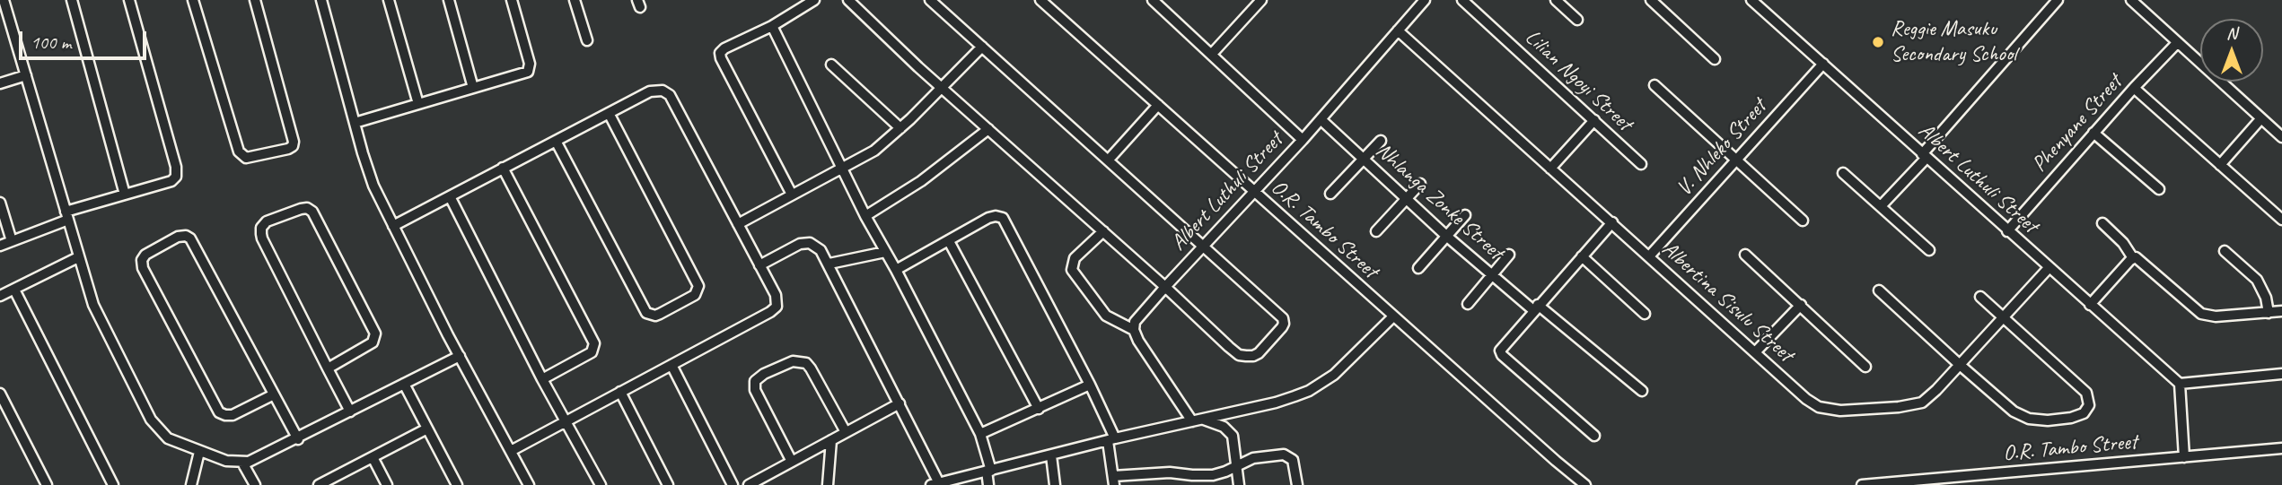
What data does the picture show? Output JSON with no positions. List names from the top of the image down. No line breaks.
{"streets":{"street":["Lilian Ngoyi Street","Phenyane Street","V. Nhleko Street","Albert Luthuli Street","Nhlanga Zonke Street","O.R. Tambo Street","Albertina Sisulu Street"]},"crossings":[["Phenyane Street","Albert Luthuli Street"],["V. Nhleko Street","Albert Luthuli Street"],["V. Nhleko Street","Albertina Sisulu Street"],["Albert Luthuli Street","Nhlanga Zonke Street"],["Albert Luthuli Street","O.R. Tambo Street"],["Albert Luthuli Street","Albertina Sisulu Street"]],"places":["Reggie Masuku Secondary School"],"scale_bar":"100 m","north":"top"}
